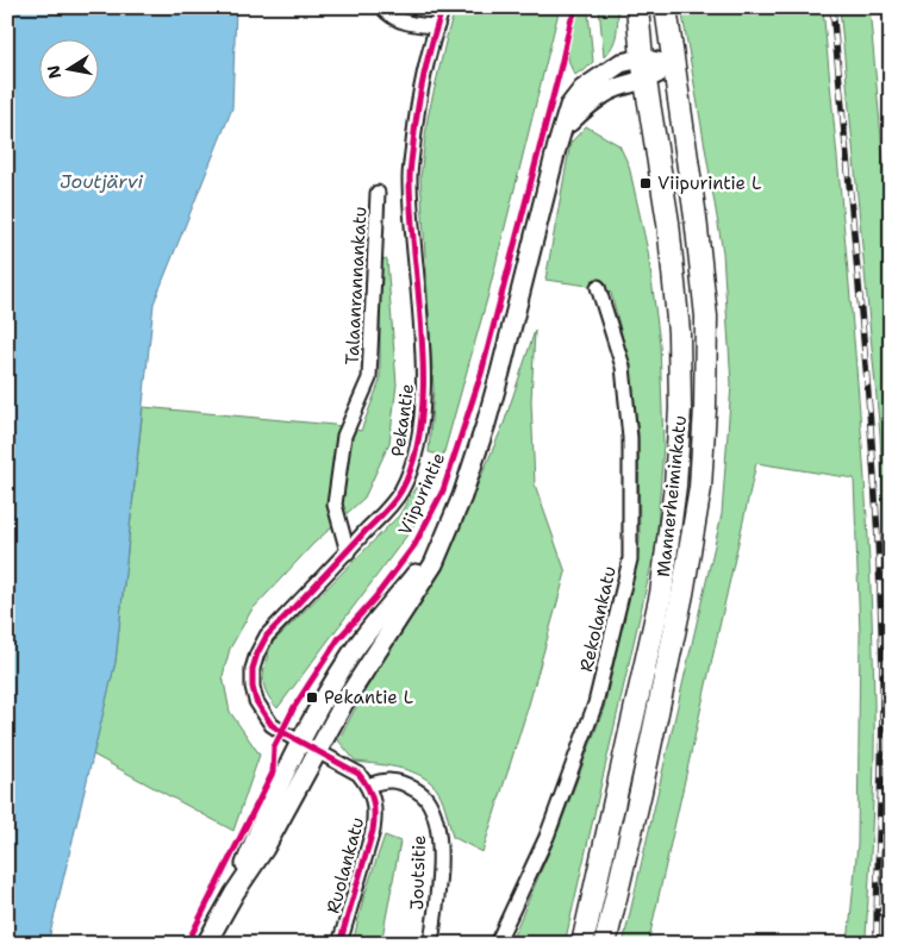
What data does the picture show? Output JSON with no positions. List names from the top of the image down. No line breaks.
{"streets":{"main road":["Viipurintie","Mannerheiminkatu"],"street":["Talaanrannankatu","Pekantie","Rekolankatu","Ruolankatu","Joutsitie"]},"crossings":[["Talaanrannankatu","Pekantie"],["Pekantie","Viipurintie"],["Viipurintie","Mannerheiminkatu"],["Ruolankatu","Joutsitie"]],"water":["Joutjärvi"],"places":{"transit":["Viipurintie L","Pekantie L"]},"north":"left"}
